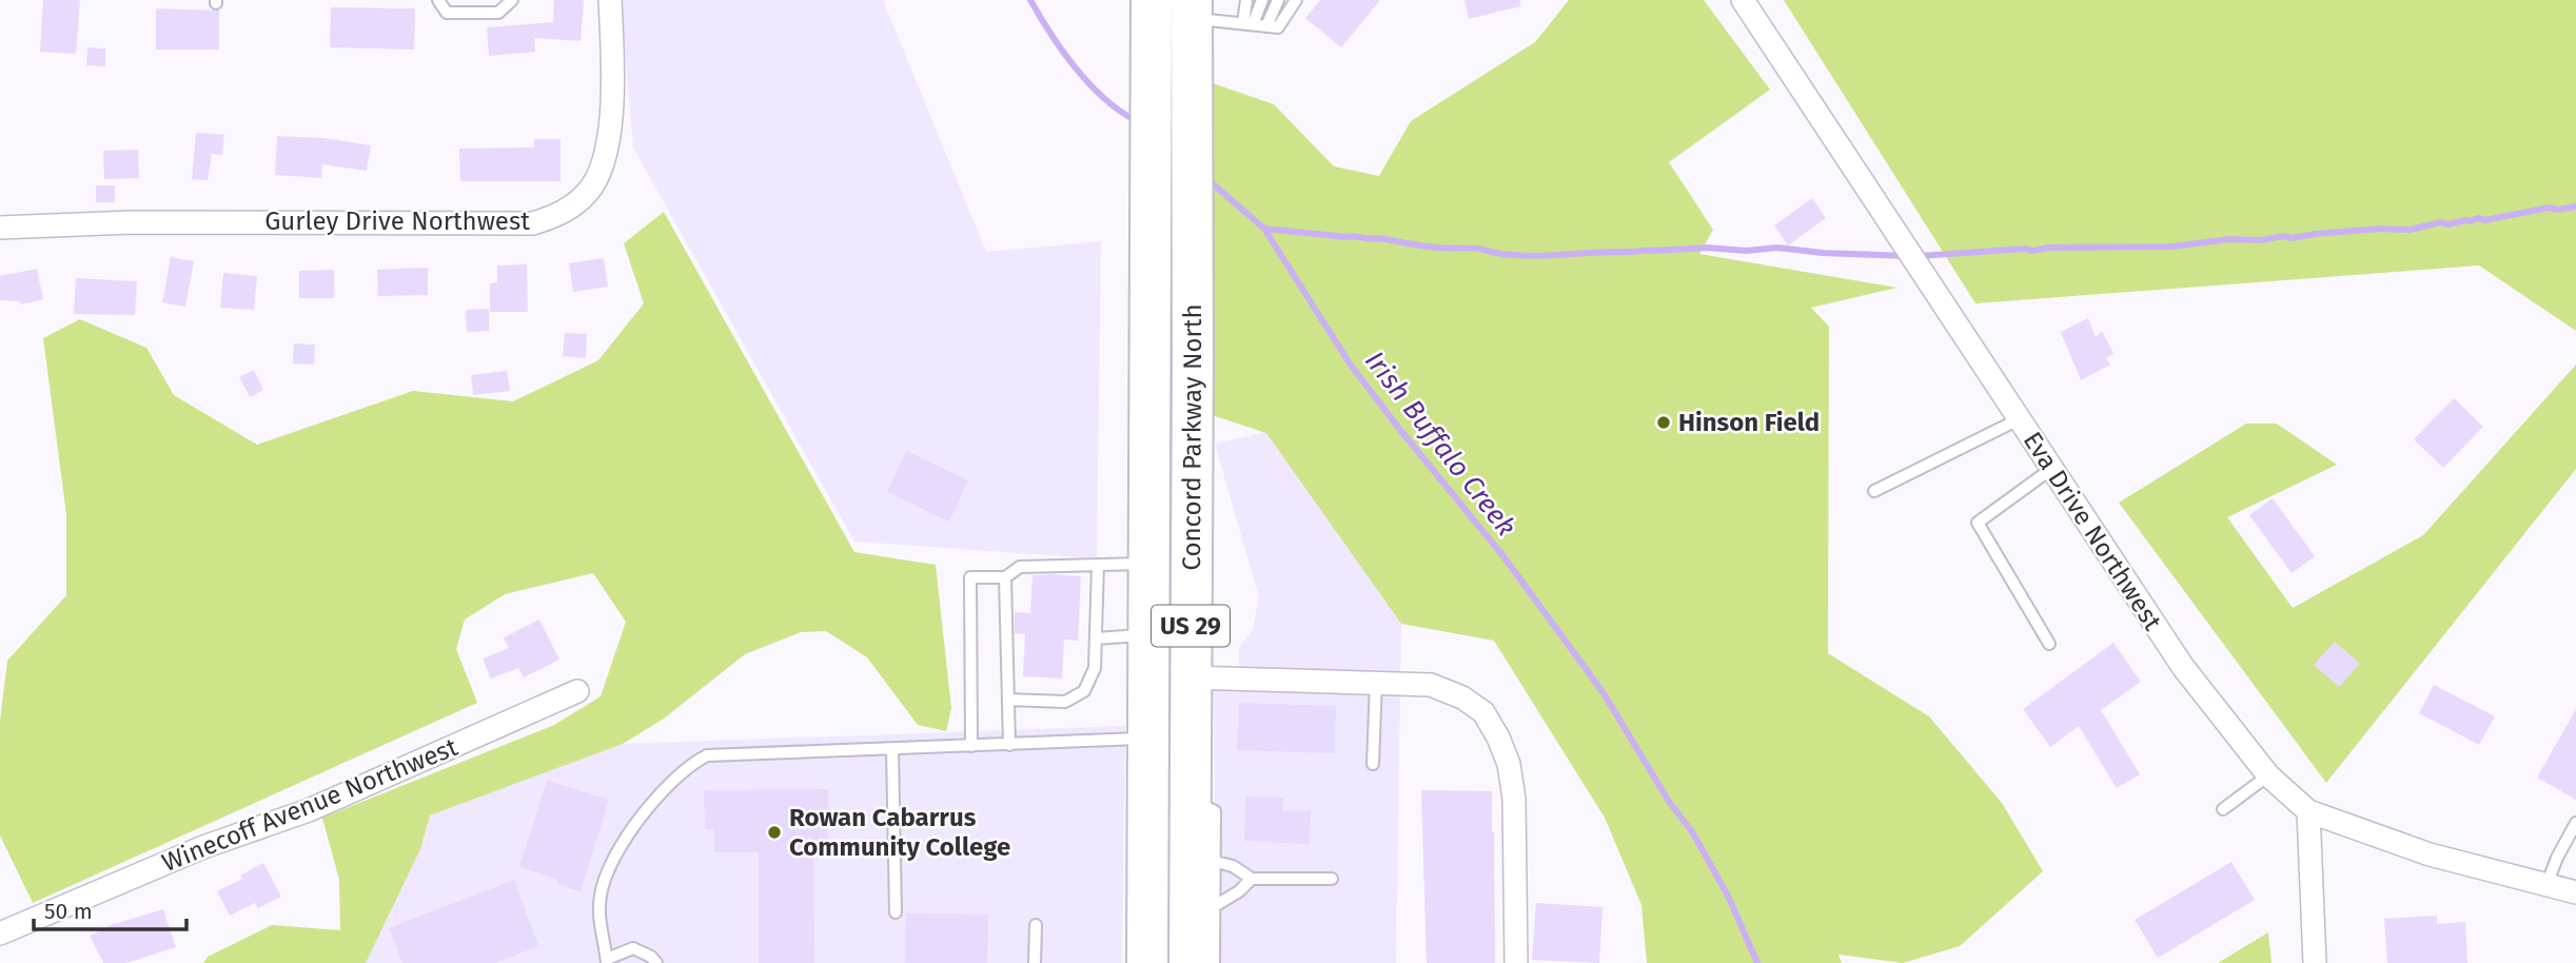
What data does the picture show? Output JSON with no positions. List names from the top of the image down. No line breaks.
{"streets":{"highway":["Concord Parkway North","US 29"],"street":["Gurley Drive Northwest","Eva Drive Northwest","Winecoff Avenue Northwest"]},"water":["Irish Buffalo Creek"],"places":["Hinson Field","Rowan Cabarrus Community College"],"scale_bar":"50 m"}
